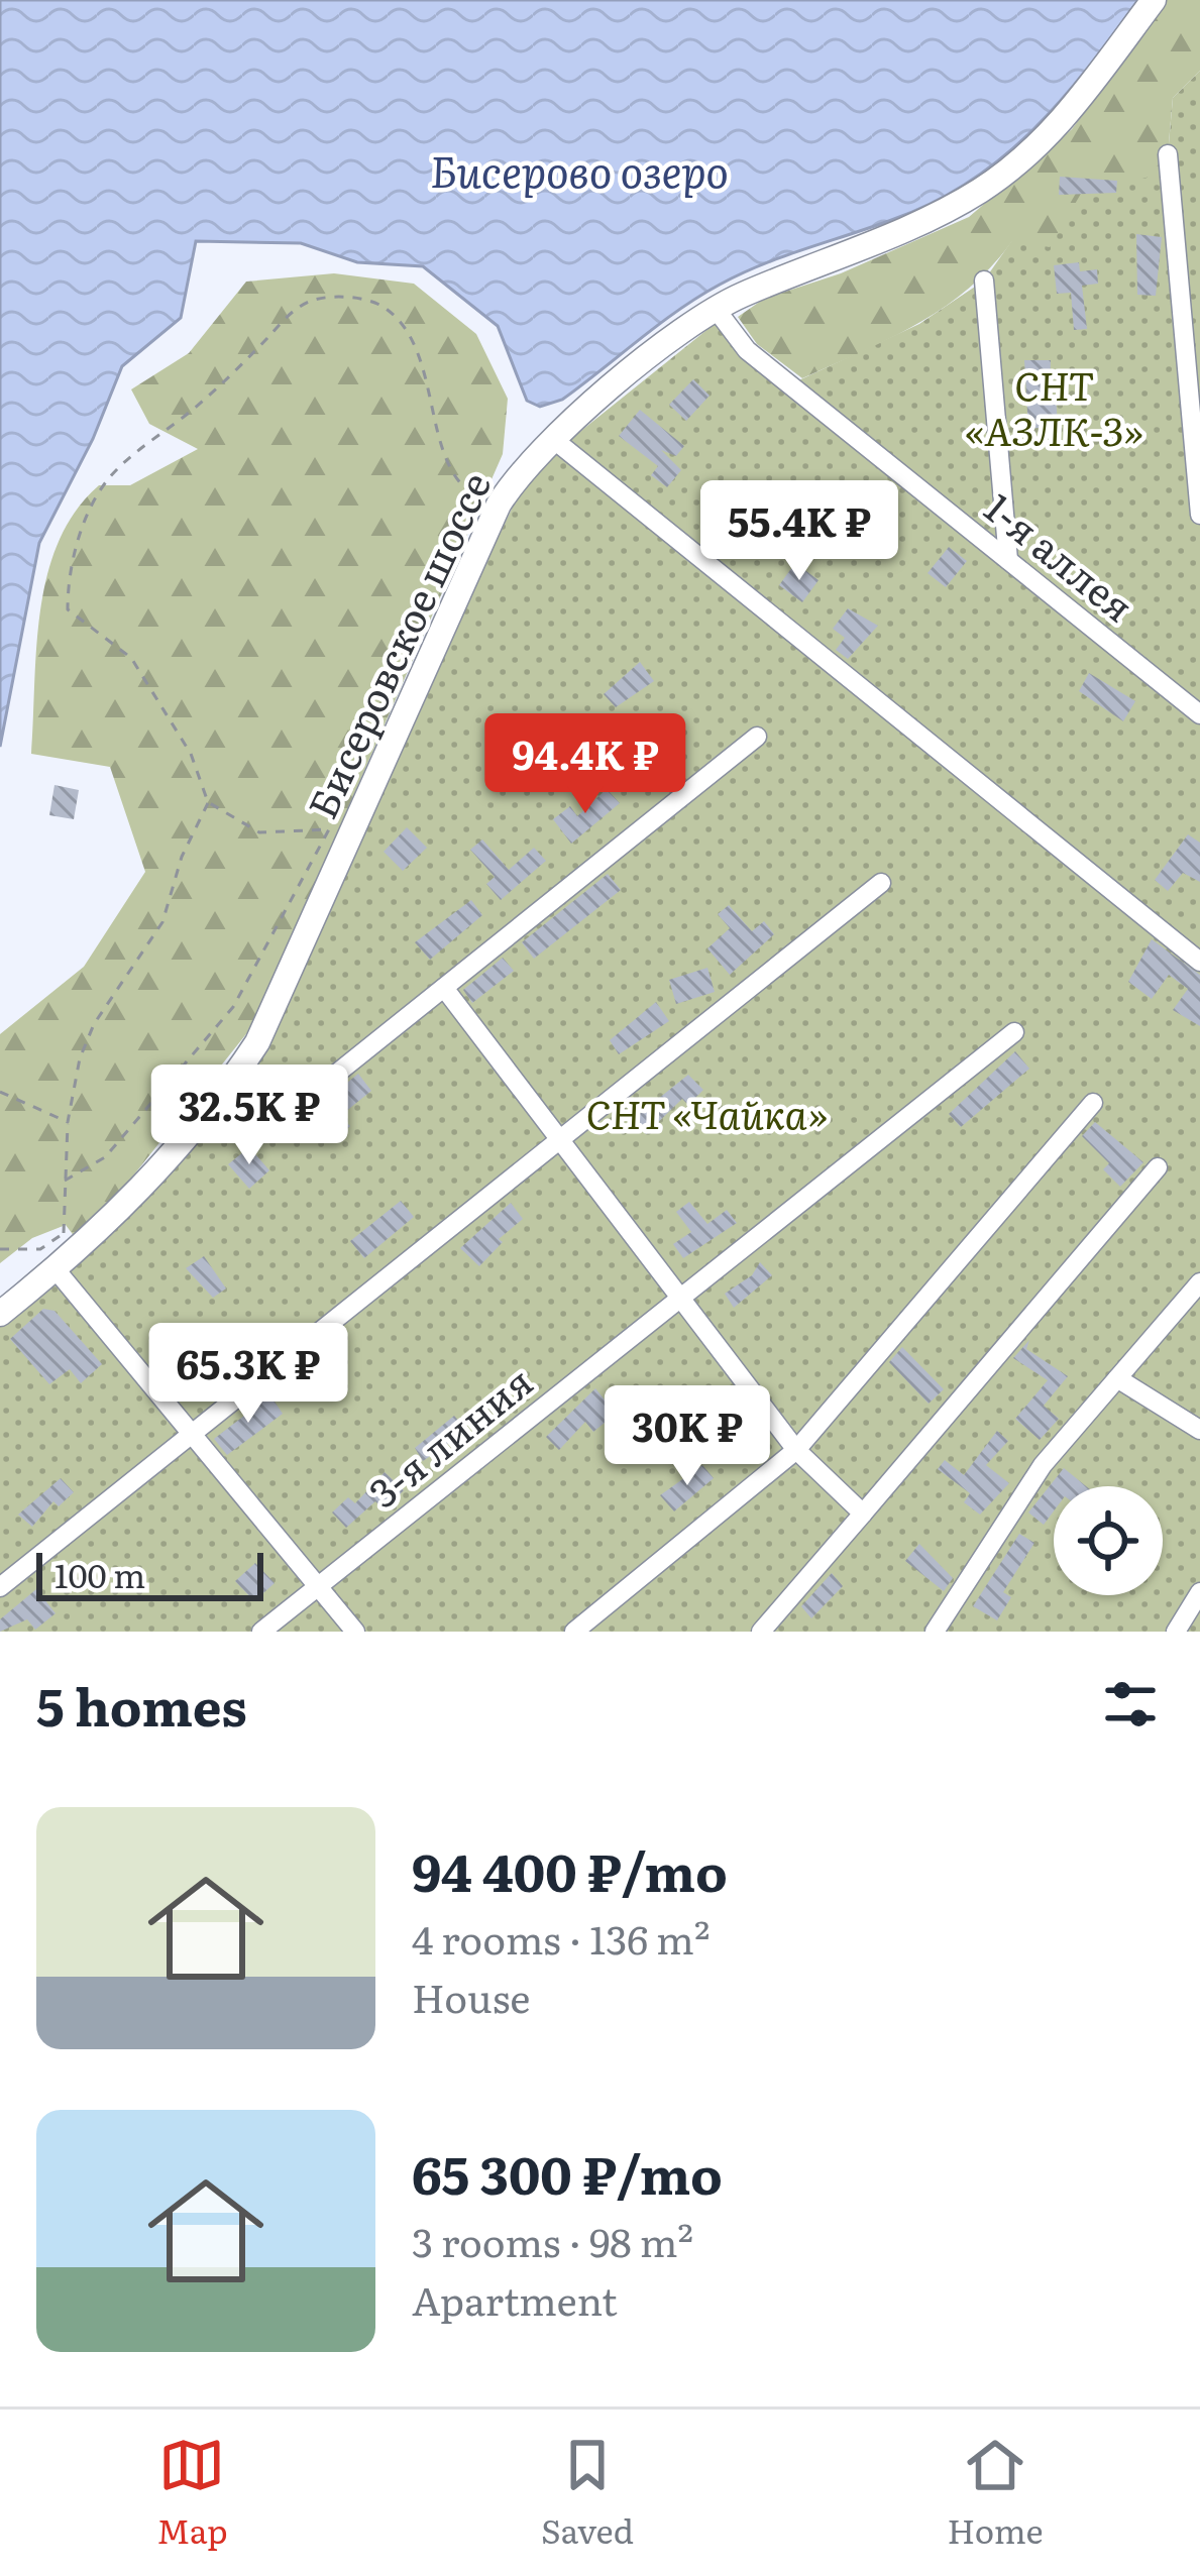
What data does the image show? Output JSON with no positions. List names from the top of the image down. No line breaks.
{"streets":{"main road":["Бисеровское шоссе"],"street":["1-я аллея","3-я линия"]},"crossings":[["1-я аллея","Бисеровское шоссе"]],"water":["Бисерово озеро"],"parks":["СНТ «АЗЛК-3»","СНТ «Чайка»"],"scale_bar":"100 m","page":{"price":["55.4K ₽","94.4K ₽","32.5K ₽","65.3K ₽","30K ₽"],"scale":"100 m","heading":"5 homes","list":[{"name":"94 400 ₽/mo","note":"4 rooms · 136 m² · House"},{"name":"65 300 ₽/mo","note":"3 rooms · 98 m² · Apartment"}],"tabs":["Map","Saved","Home"]}}
